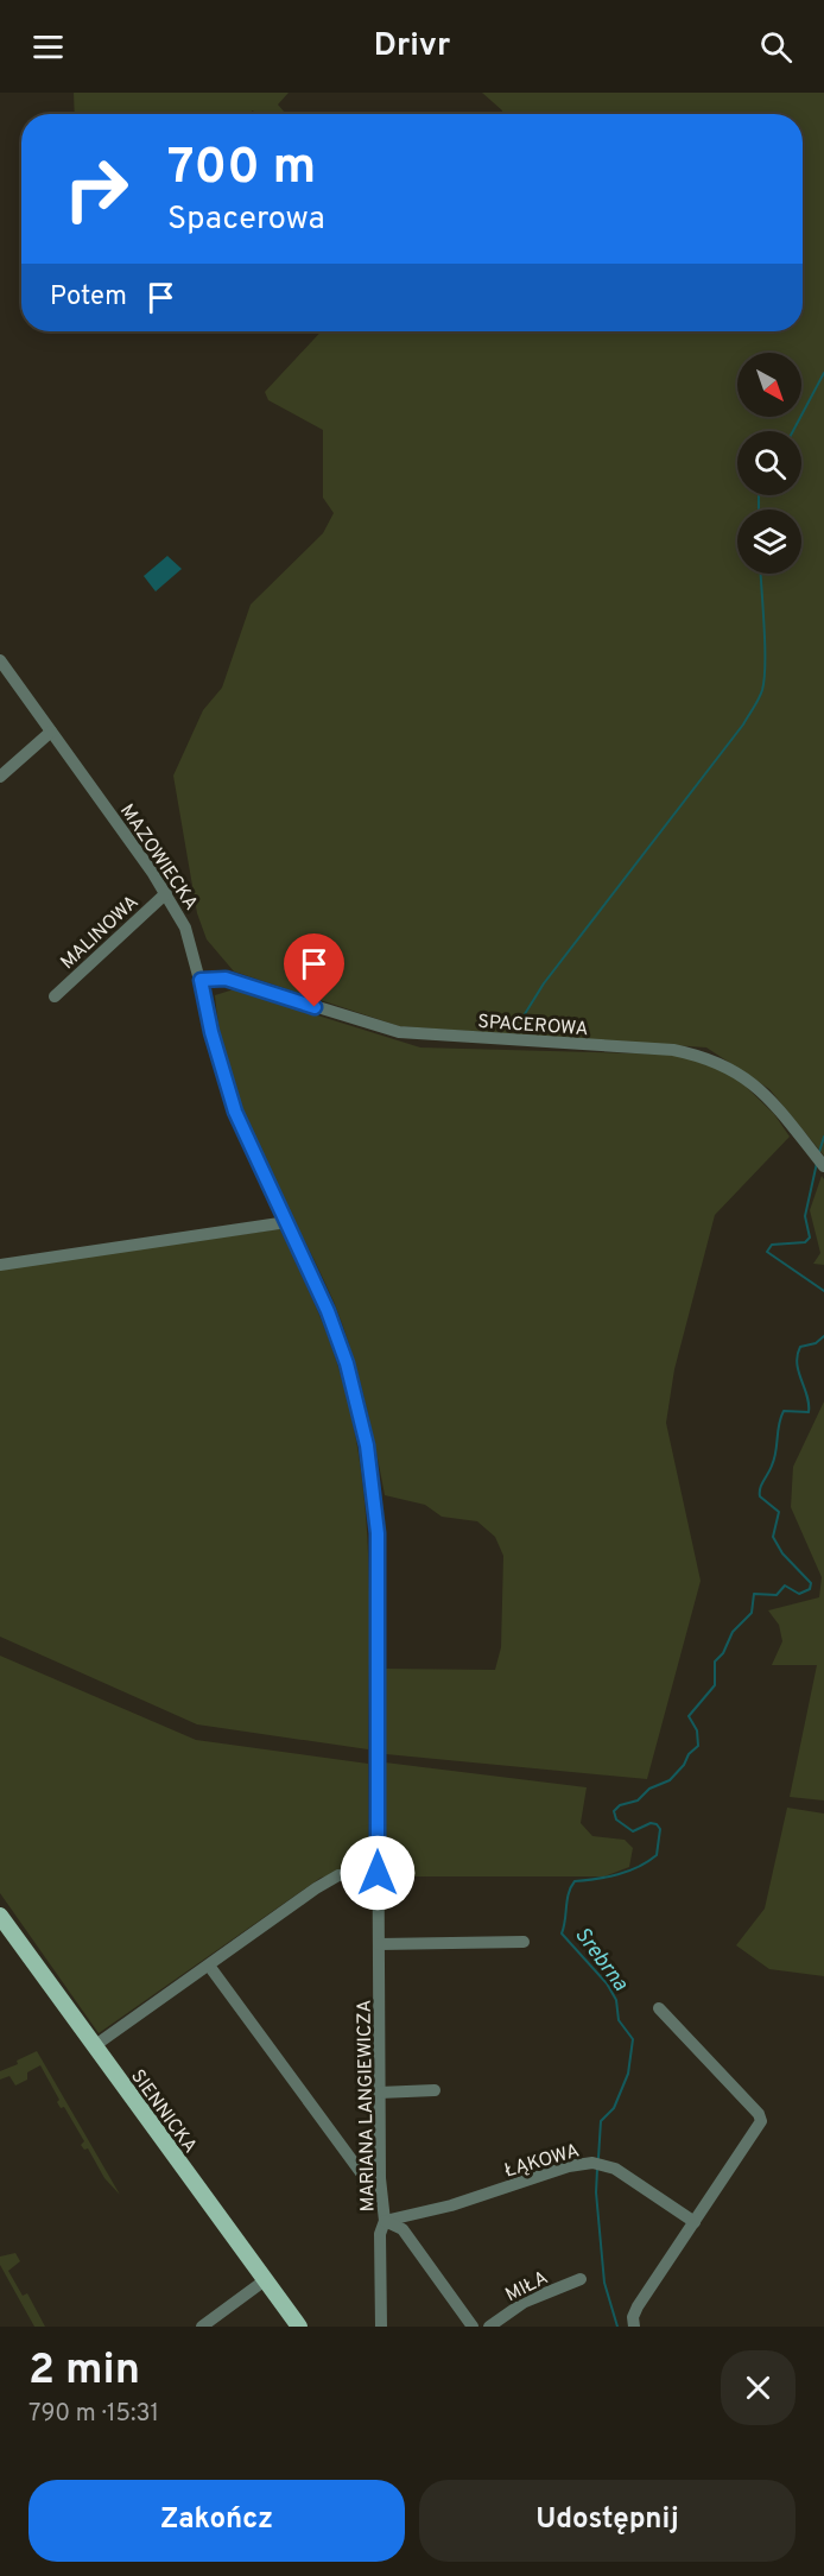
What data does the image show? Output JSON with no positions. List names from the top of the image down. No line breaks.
{"streets":{"main road":["SIENNICKA"],"street":["MAZOWIECKA","MALINOWA","SPACEROWA","MARIANA LANGIEWICZA","ŁĄKOWA","MIŁA"]},"crossings":[["MAZOWIECKA","MALINOWA"],["MAZOWIECKA","SPACEROWA"],["MAZOWIECKA","MARIANA LANGIEWICZA"],["MARIANA LANGIEWICZA","ŁĄKOWA"]],"water":["Srebrna"],"north":"bottom right","page":{"header":"Drivr","turn":["700 m","Spacerowa"],"then":"Potem","heading":["2 min","790 m · 15:31"],"buttons":["Zakończ","Udostępnij"]}}
